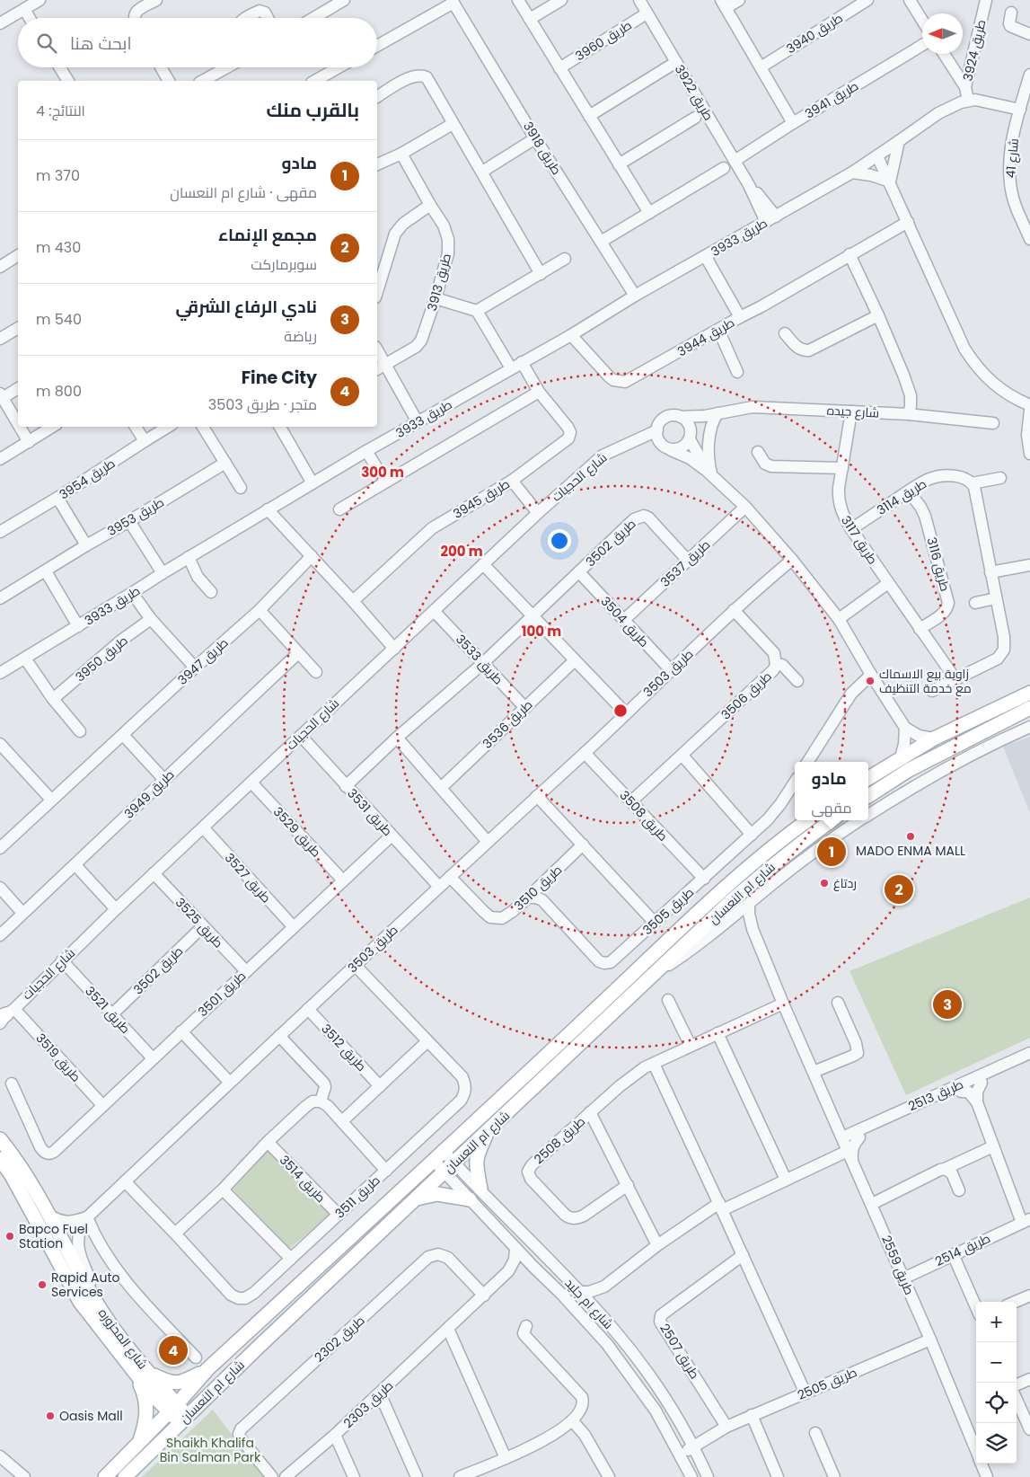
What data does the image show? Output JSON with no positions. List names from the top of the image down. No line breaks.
{"streets":{"main road":["شارع ام النعسان","شارع المحزوره"],"street":["طريق 3940","طريق 3960","طريق 3924","طريق 3922","طريق 3941","طريق 3918","شارع 41","طريق 3933","طريق 3913","طريق 3944","شارع جيده","شارع الحجيات","طريق 3954","طريق 3114","طريق 3945","طريق 3953","طريق 3117","طريق 3502","طريق 3537","طريق 3116","طريق 3504","طريق 3950","طريق 3533","طريق 3947","طريق 3503","طريق 3506","طريق 3536","طريق 3949","طريق 3531","طريق 3508","طريق 3529","طريق 3527","طريق 3510","طريق 3505","طريق 3525","طريق 3501","طريق 3521","طريق 3512","طريق 3519","طريق 2513","طريق 2508","طريق 3514","طريق 3511","طريق 2514","طريق 2559","شارع ام جليد","طريق 2302","طريق 2507","طريق 2505","طريق 2303"]},"crossings":[["طريق 3960","طريق 3922"],["طريق 3924","طريق 3933"],["طريق 3922","طريق 3941"],["طريق 3922","طريق 3933"],["طريق 3918","طريق 3933"],["شارع 41","طريق 3933"],["طريق 3933","طريق 3944"],["طريق 3933","طريق 3945"],["شارع جيده","شارع الحجيات"],["شارع جيده","طريق 3117"],["شارع الحجيات","طريق 3533"],["شارع الحجيات","طريق 3531"],["شارع الحجيات","طريق 3529"],["شارع الحجيات","طريق 3527"],["شارع الحجيات","طريق 3525"],["شارع الحجيات","طريق 3521"],["شارع الحجيات","طريق 3519"],["طريق 3114","طريق 3117"],["طريق 3114","طريق 3116"],["طريق 3117","طريق 3116"],["طريق 3502","طريق 3537"],["طريق 3502","طريق 3504"],["طريق 3502","طريق 3525"],["طريق 3502","طريق 3521"],["طريق 3537","طريق 3504"],["طريق 3504","طريق 3503"],["طريق 3533","طريق 3536"],["طريق 3503","طريق 3506"],["طريق 3503","طريق 3531"],["طريق 3503","طريق 3508"],["طريق 3503","طريق 3510"],["طريق 3503","طريق 3512"],["طريق 3503","طريق 3511"],["طريق 3506","طريق 3508"],["طريق 3531","طريق 3501"],["طريق 3508","طريق 3505"],["طريق 3529","طريق 3501"],["طريق 3527","طريق 3501"],["طريق 3510","طريق 3505"],["شارع ام النعسان","شارع ام جليد"],["شارع ام النعسان","شارع المحزوره"],["طريق 3525","طريق 3501"],["طريق 3501","طريق 3521"],["طريق 3501","طريق 3519"],["طريق 2513","طريق 2559"],["طريق 2508","طريق 2559"],["طريق 3514","طريق 3511"],["طريق 2514","طريق 2559"],["طريق 2559","طريق 2505"],["شارع ام جليد","طريق 2505"],["شارع ام جليد","طريق 2303"],["طريق 2302","طريق 2303"],["طريق 2507","طريق 2505"]],"parks":["Shaikh Khalifa Bin Salman Park"],"places":["زاوية بيع الاسماك مع خدمة التنظيف","MADO ENMA MALL","ردتاغ","Bapco Fuel Station","Rapid Auto Services","Oasis Mall"],"north":"left","page":{"search":"ابحث هنا","heading":["بالقرب منك","النتائج: 4"],"list":[{"mark":"1","name":"مادو","note":"مقهى · شارع ام النعسان","value":"370 m"},{"mark":"2","name":"مجمع الإنماء","note":"سوبرماركت","value":"430 m"},{"mark":"3","name":"نادي الرفاع الشرقي","note":"رياضة","value":"540 m"},{"mark":"4","name":"Fine City","note":"متجر · طريق 3503","value":"800 m"}],"popup":["مادو","مقهى"],"pins":["1","2","3","4"],"map_buttons":["+","−"]},"rings":["300 m","200 m","100 m"]}
